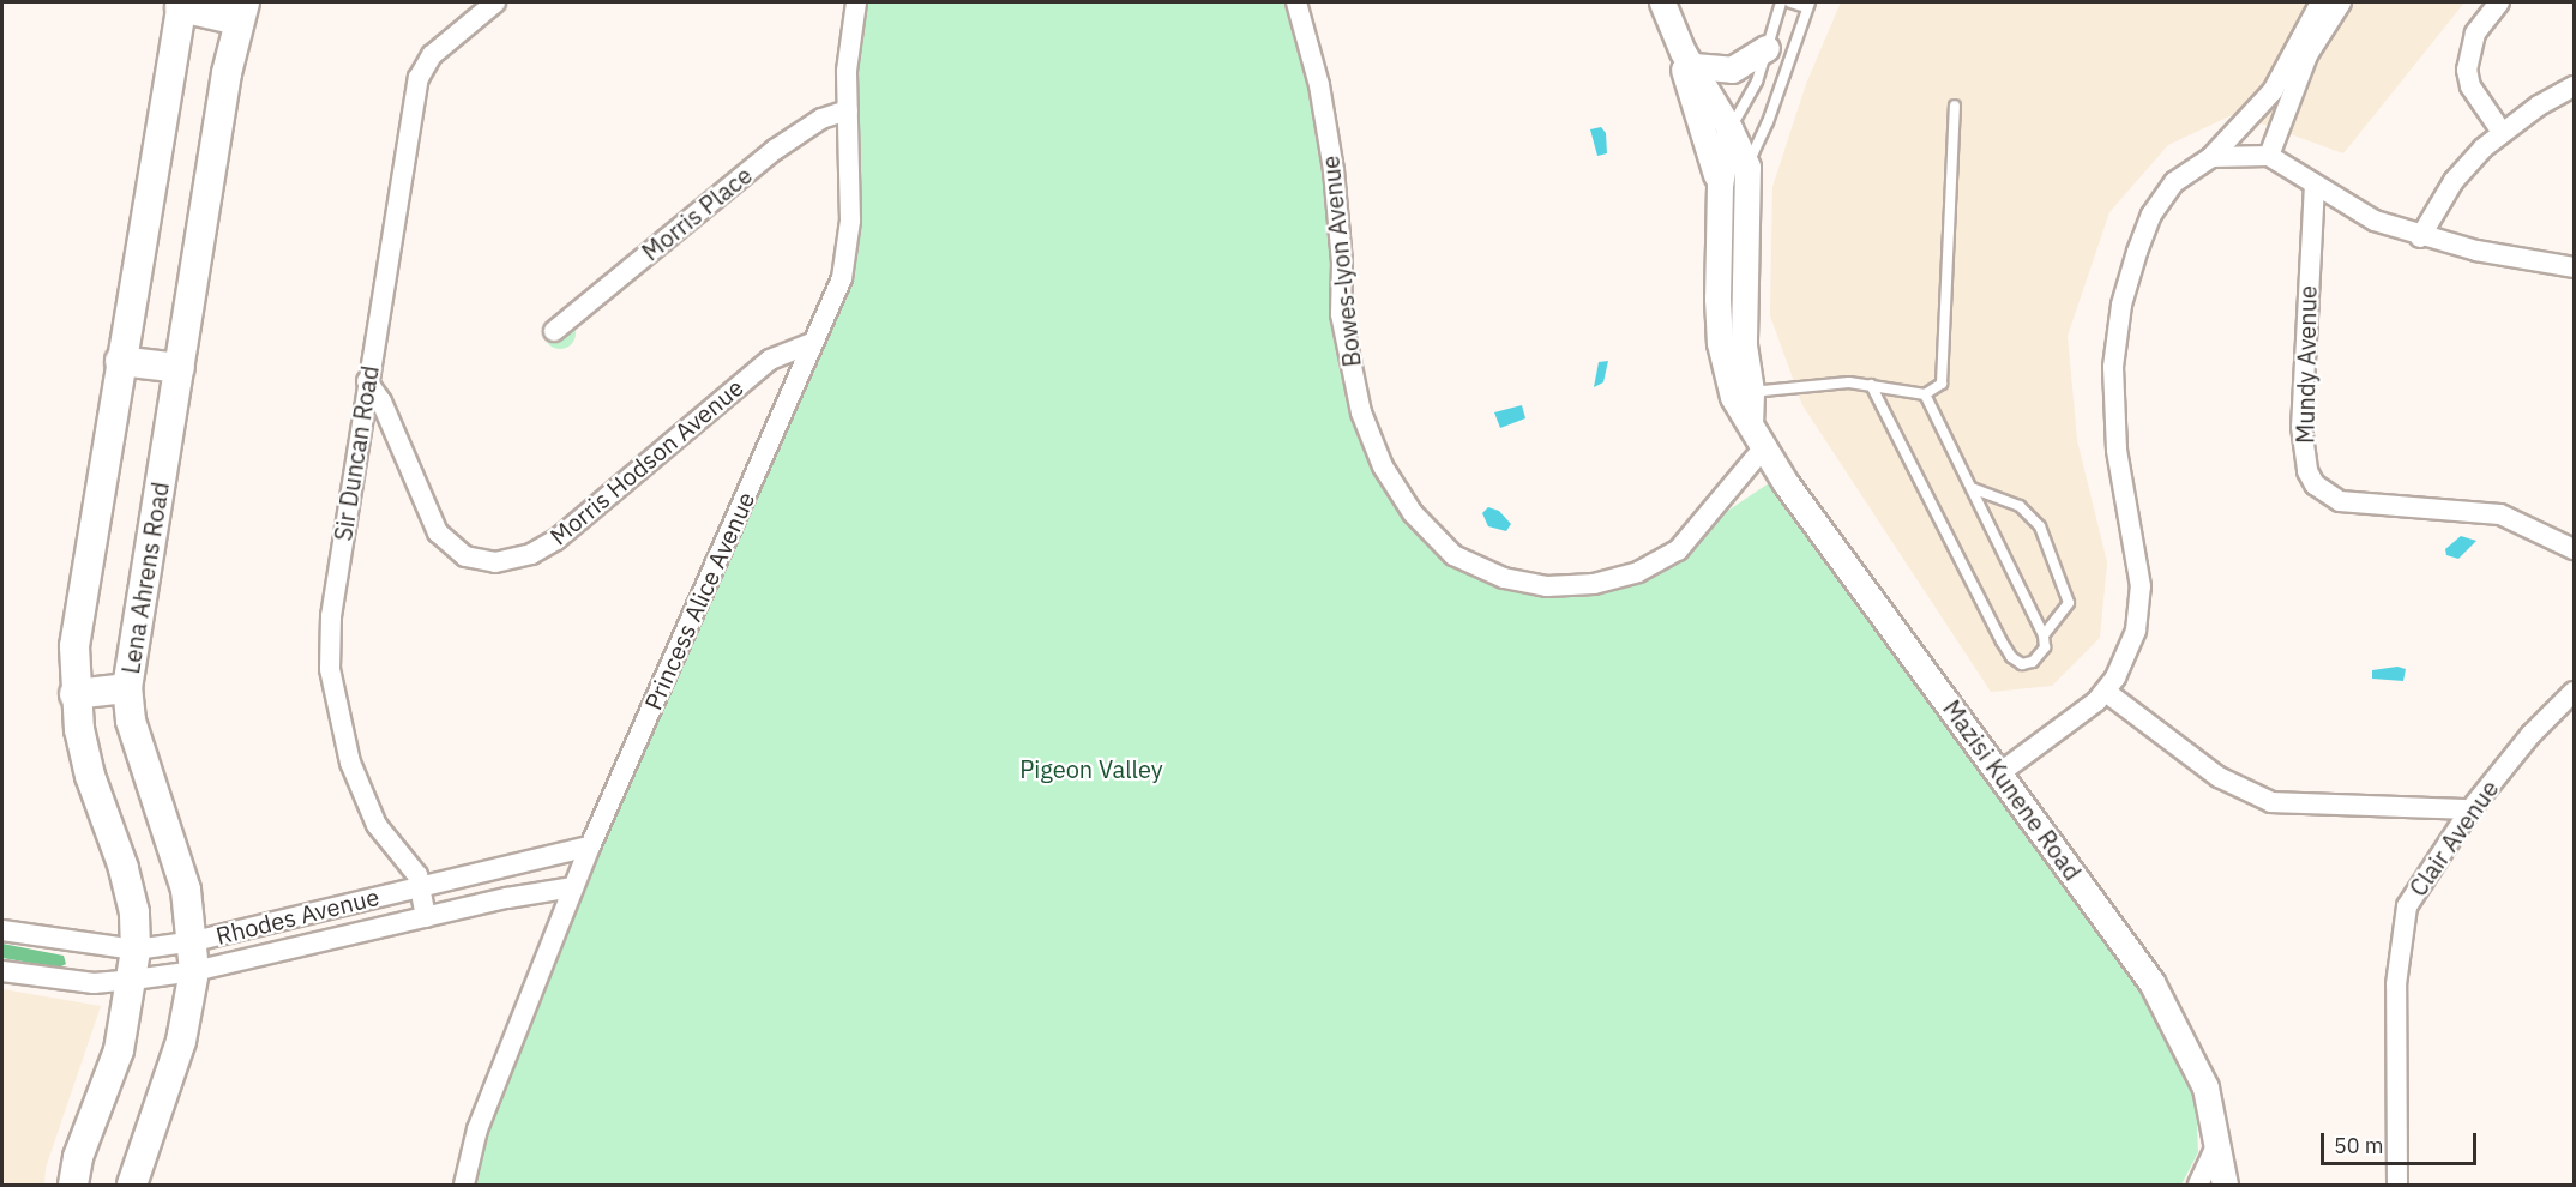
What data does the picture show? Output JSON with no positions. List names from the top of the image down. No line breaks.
{"streets":{"main road":["Lena Ahrens Road"],"street":["Morris Place","Bowes-lyon Avenue","Mundy Avenue","Sir Duncan Road","Morris Hodson Avenue","Princess Alice Avenue","Mazisi Kunene Road","Clair Avenue","Rhodes Avenue"]},"crossings":[["Morris Place","Princess Alice Avenue"],["Bowes-lyon Avenue","Mazisi Kunene Road"],["Sir Duncan Road","Morris Hodson Avenue"],["Sir Duncan Road","Rhodes Avenue"],["Morris Hodson Avenue","Princess Alice Avenue"],["Lena Ahrens Road","Rhodes Avenue"],["Princess Alice Avenue","Rhodes Avenue"]],"parks":["Pigeon Valley"],"scale_bar":"50 m"}
